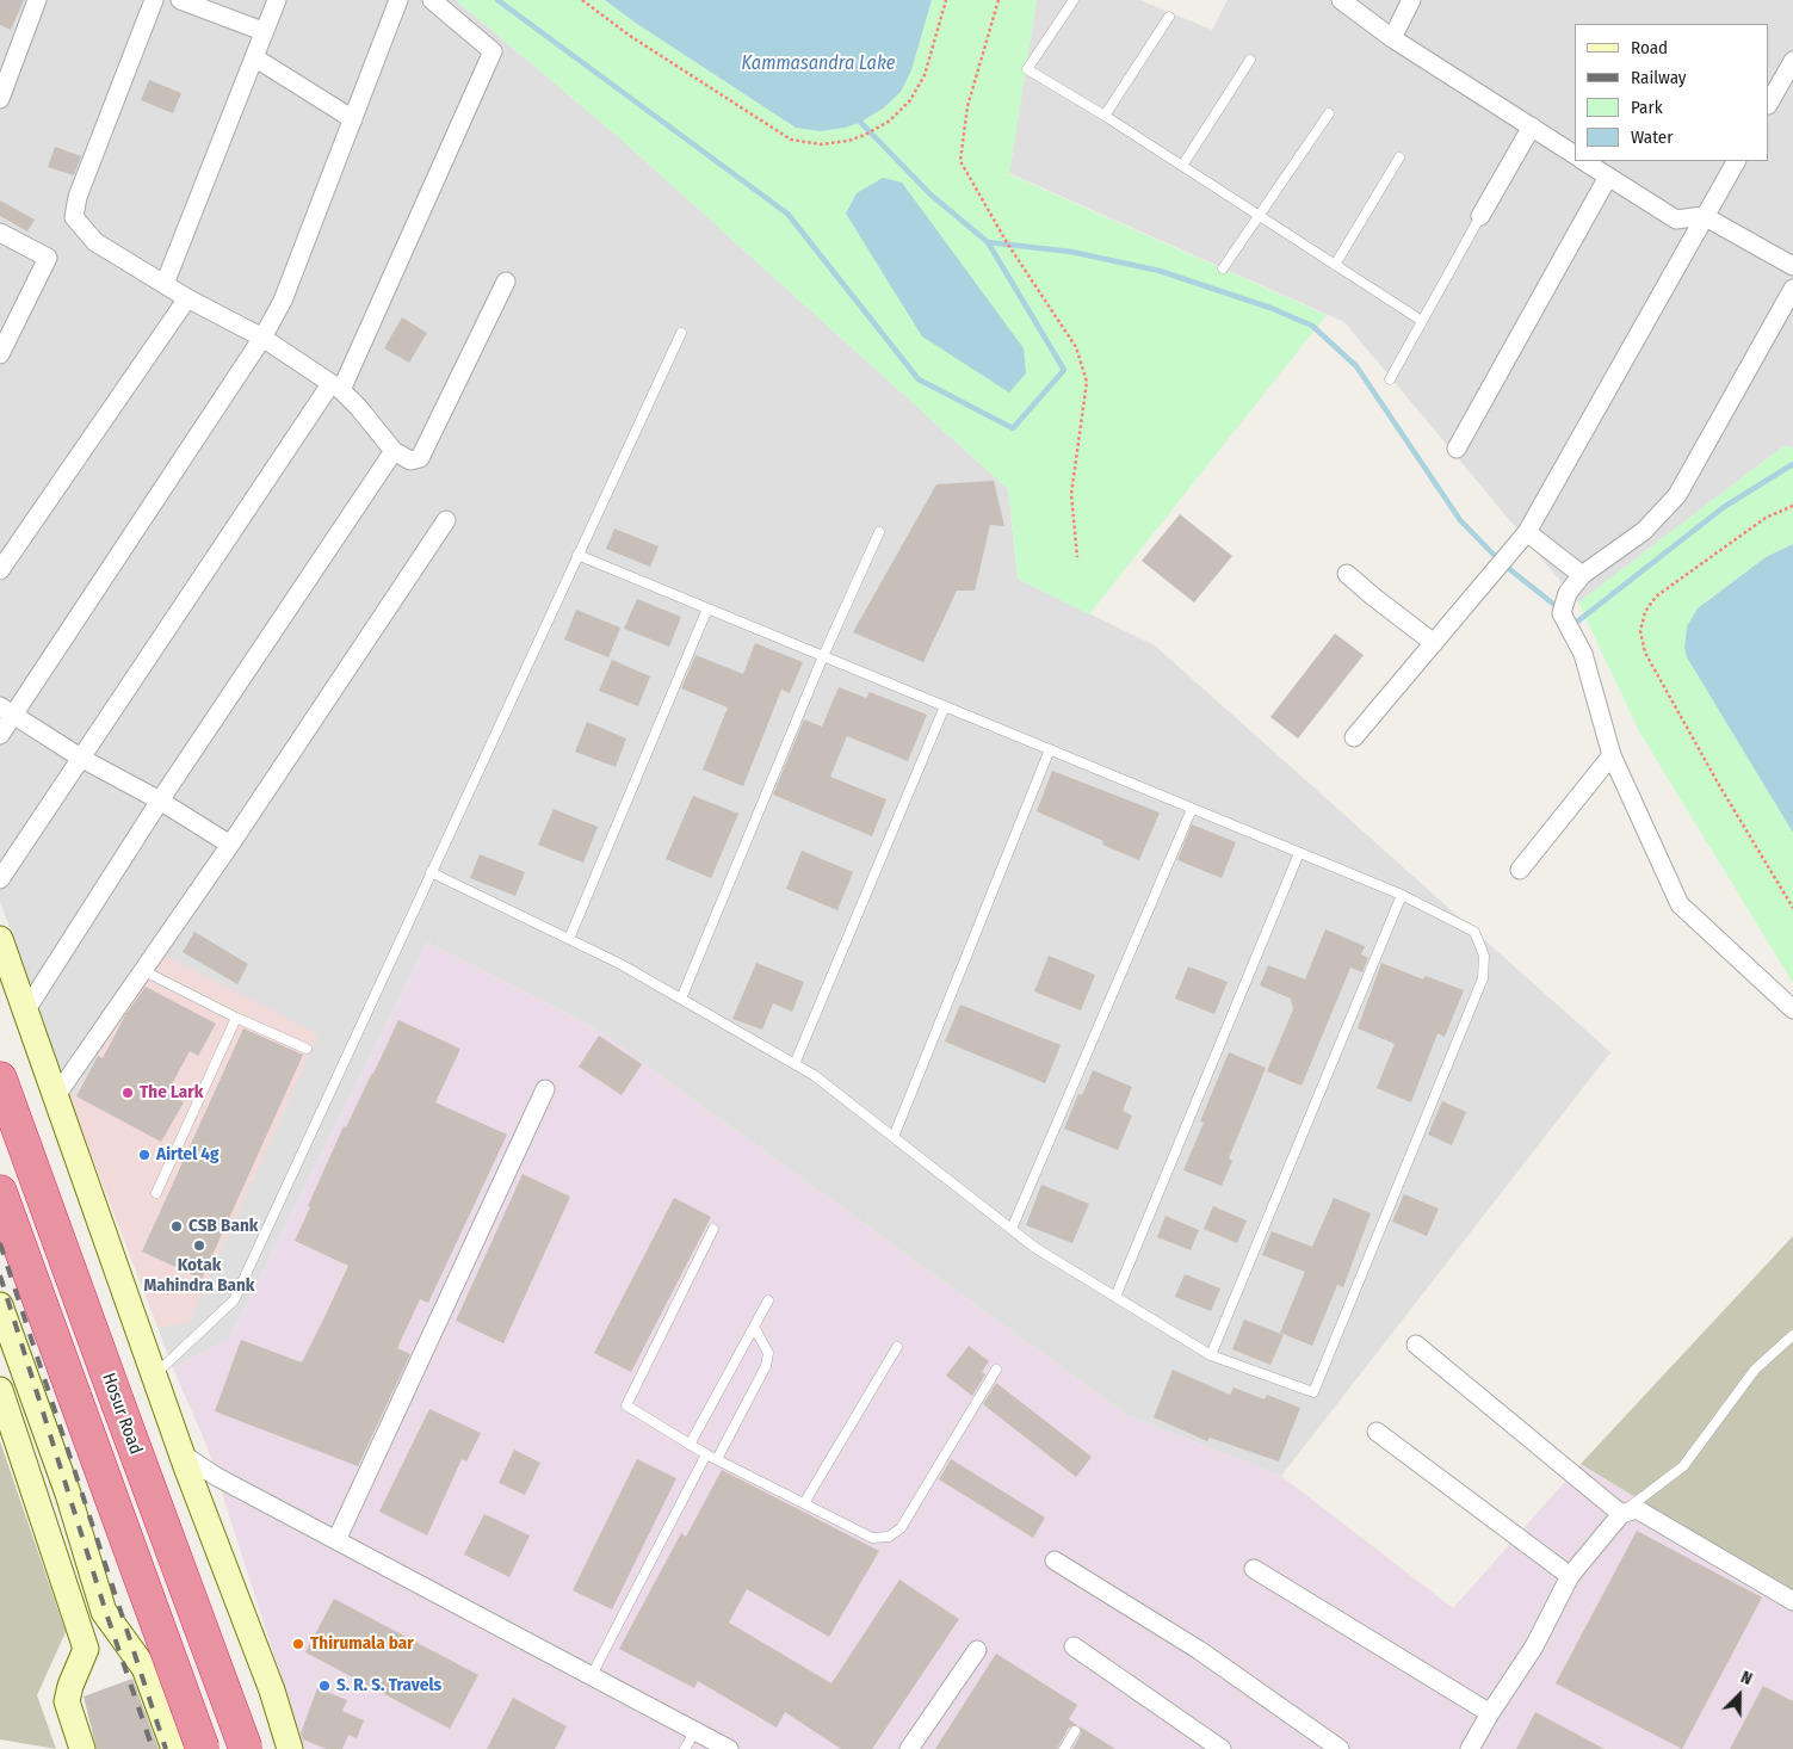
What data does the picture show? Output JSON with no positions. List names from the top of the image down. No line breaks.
{"streets":{"highway":["Hosur Road"]},"water":["Kammasandra Lake"],"places":["The Lark","Airtel 4g","CSB Bank","Kotak Mahindra Bank","Thirumala bar","S. R. S. Travels"],"legend":["Road","Railway","Park","Water"],"north":"top right"}
